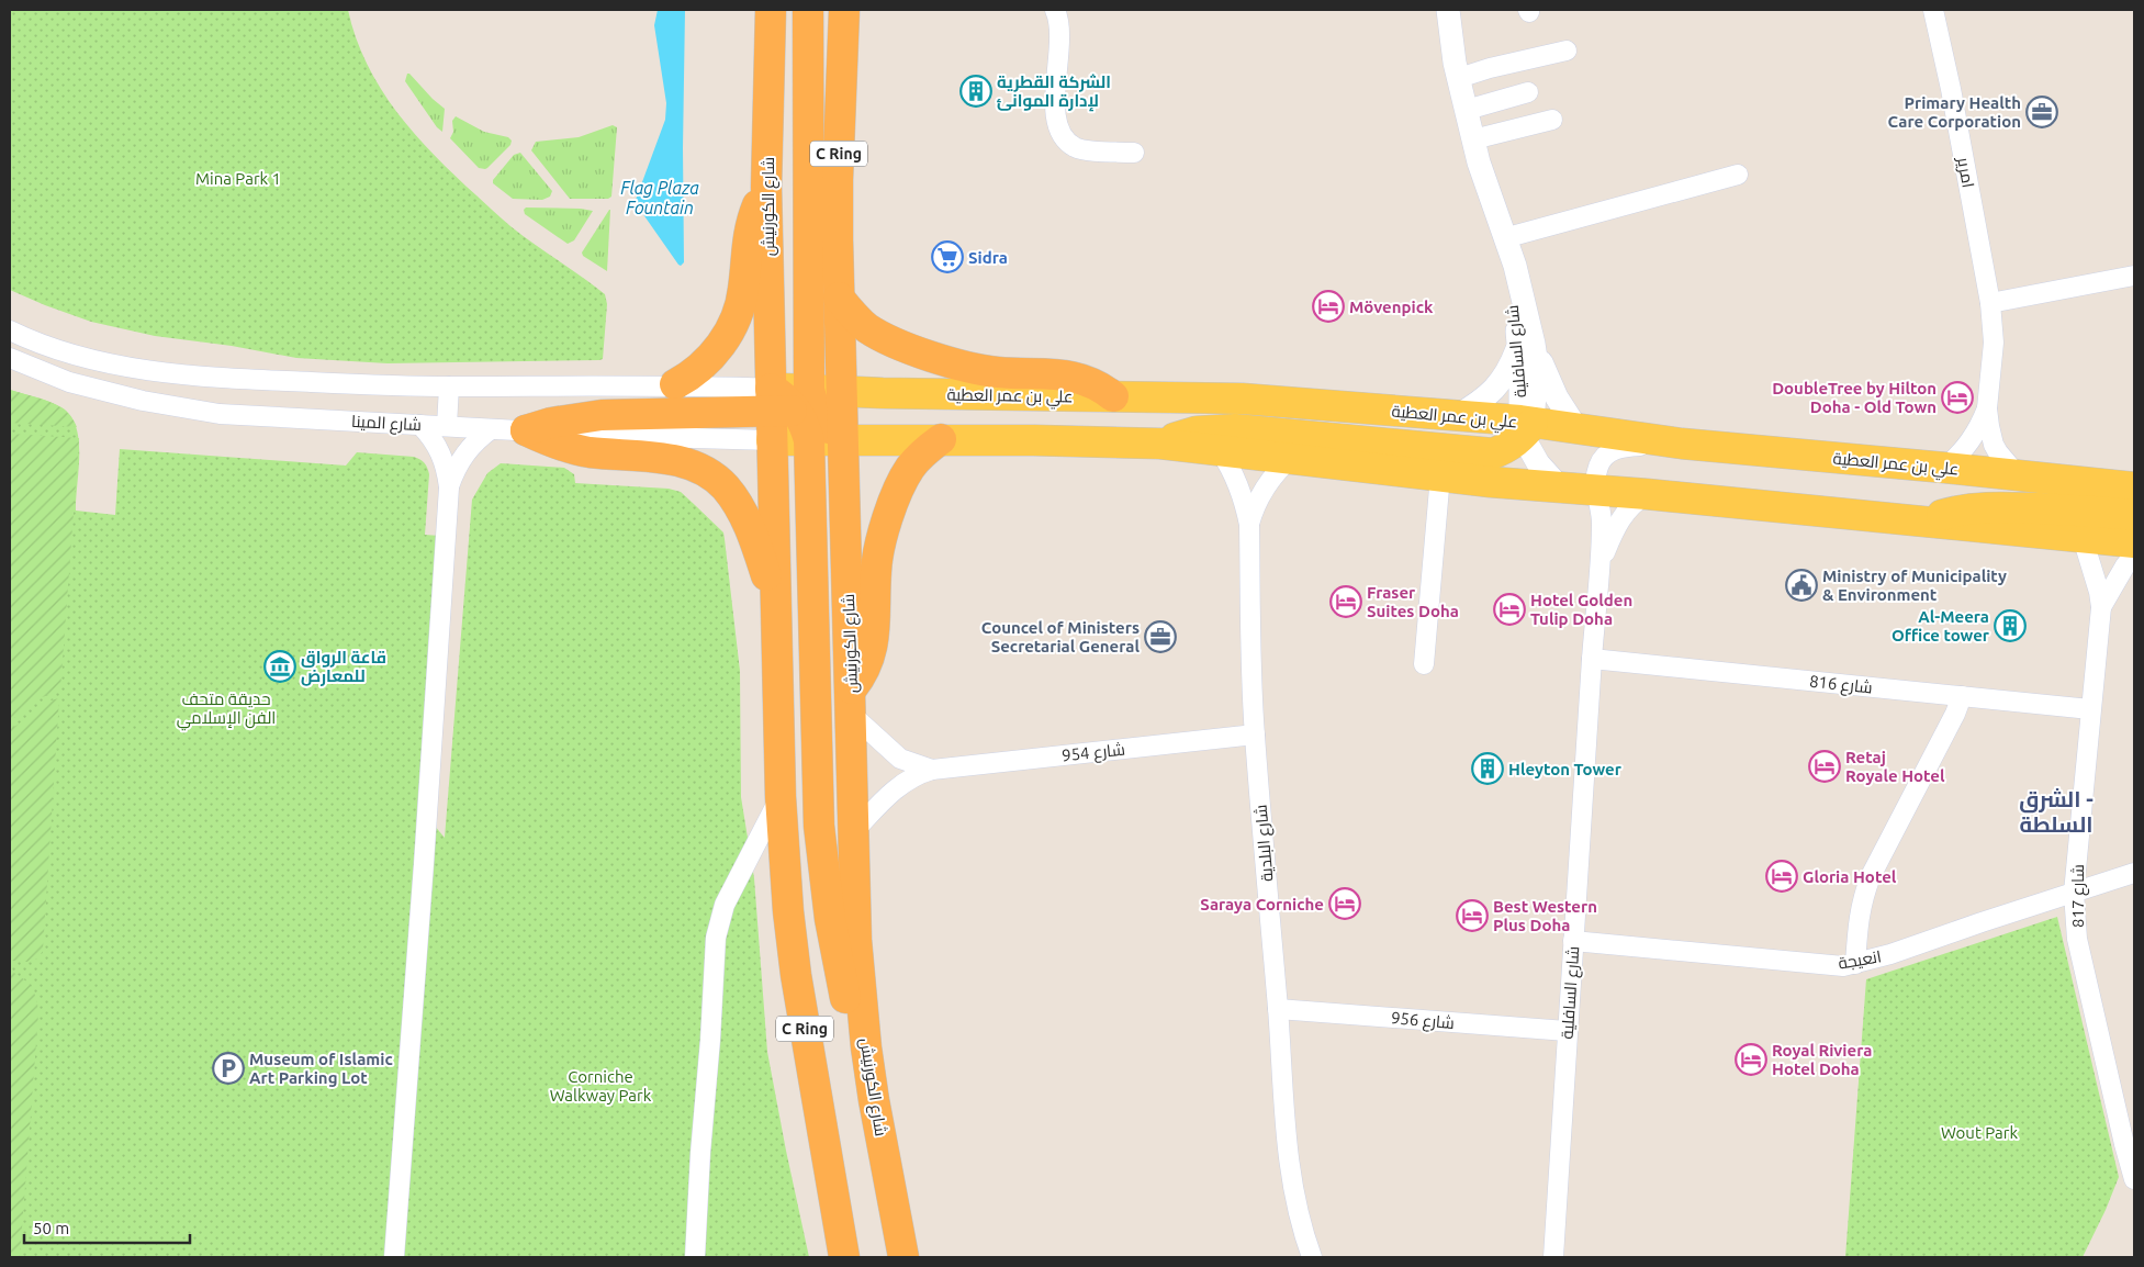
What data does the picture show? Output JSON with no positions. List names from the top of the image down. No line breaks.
{"streets":{"highway":["C Ring","شارع الكورنيش"],"main road":["علي بن عمر العطية"],"street":["امرير","شارع السافلية","شارع المينا","شارع 816","شارع 954","شارع البلدية","شارع 817","انعيجة","شارع 956"]},"crossings":[["امرير","علي بن عمر العطية"],["شارع الكورنيش","علي بن عمر العطية"],["شارع الكورنيش","شارع 954"],["شارع السافلية","علي بن عمر العطية"],["شارع السافلية","شارع 816"],["شارع السافلية","انعيجة"],["شارع السافلية","شارع 956"],["شارع 816","شارع 817"],["شارع 954","شارع البلدية"],["شارع البلدية","شارع 956"],["شارع 817","انعيجة"]],"districts":["الشرق - السلطة"],"water":["Flag Plaza Fountain"],"parks":["Mina Park 1","حديقة متحف الفن الإسلامي","Corniche Walkway Park","Wout Park"],"places":{"building":["الشركة القطرية لإدارة الموانئ","Al-Meera Office tower","Hleyton Tower"],"office":["Primary Health Care Corporation","Councel of Ministers Secretarial General"],"supermarket":["Sidra"],"hotel":["Mövenpick","DoubleTree by Hilton Doha - Old Town","Fraser Suites Doha","Hotel Golden Tulip Doha","Retaj Royale Hotel","Gloria Hotel","Saraya Corniche","Best Western Plus Doha","Royal Riviera Hotel Doha"],"public building":["Ministry of Municipality & Environment"],"museum":["قاعة الرواق للمعارض"],"parking":["Museum of Islamic Art Parking Lot"]},"scale_bar":"50 m"}
